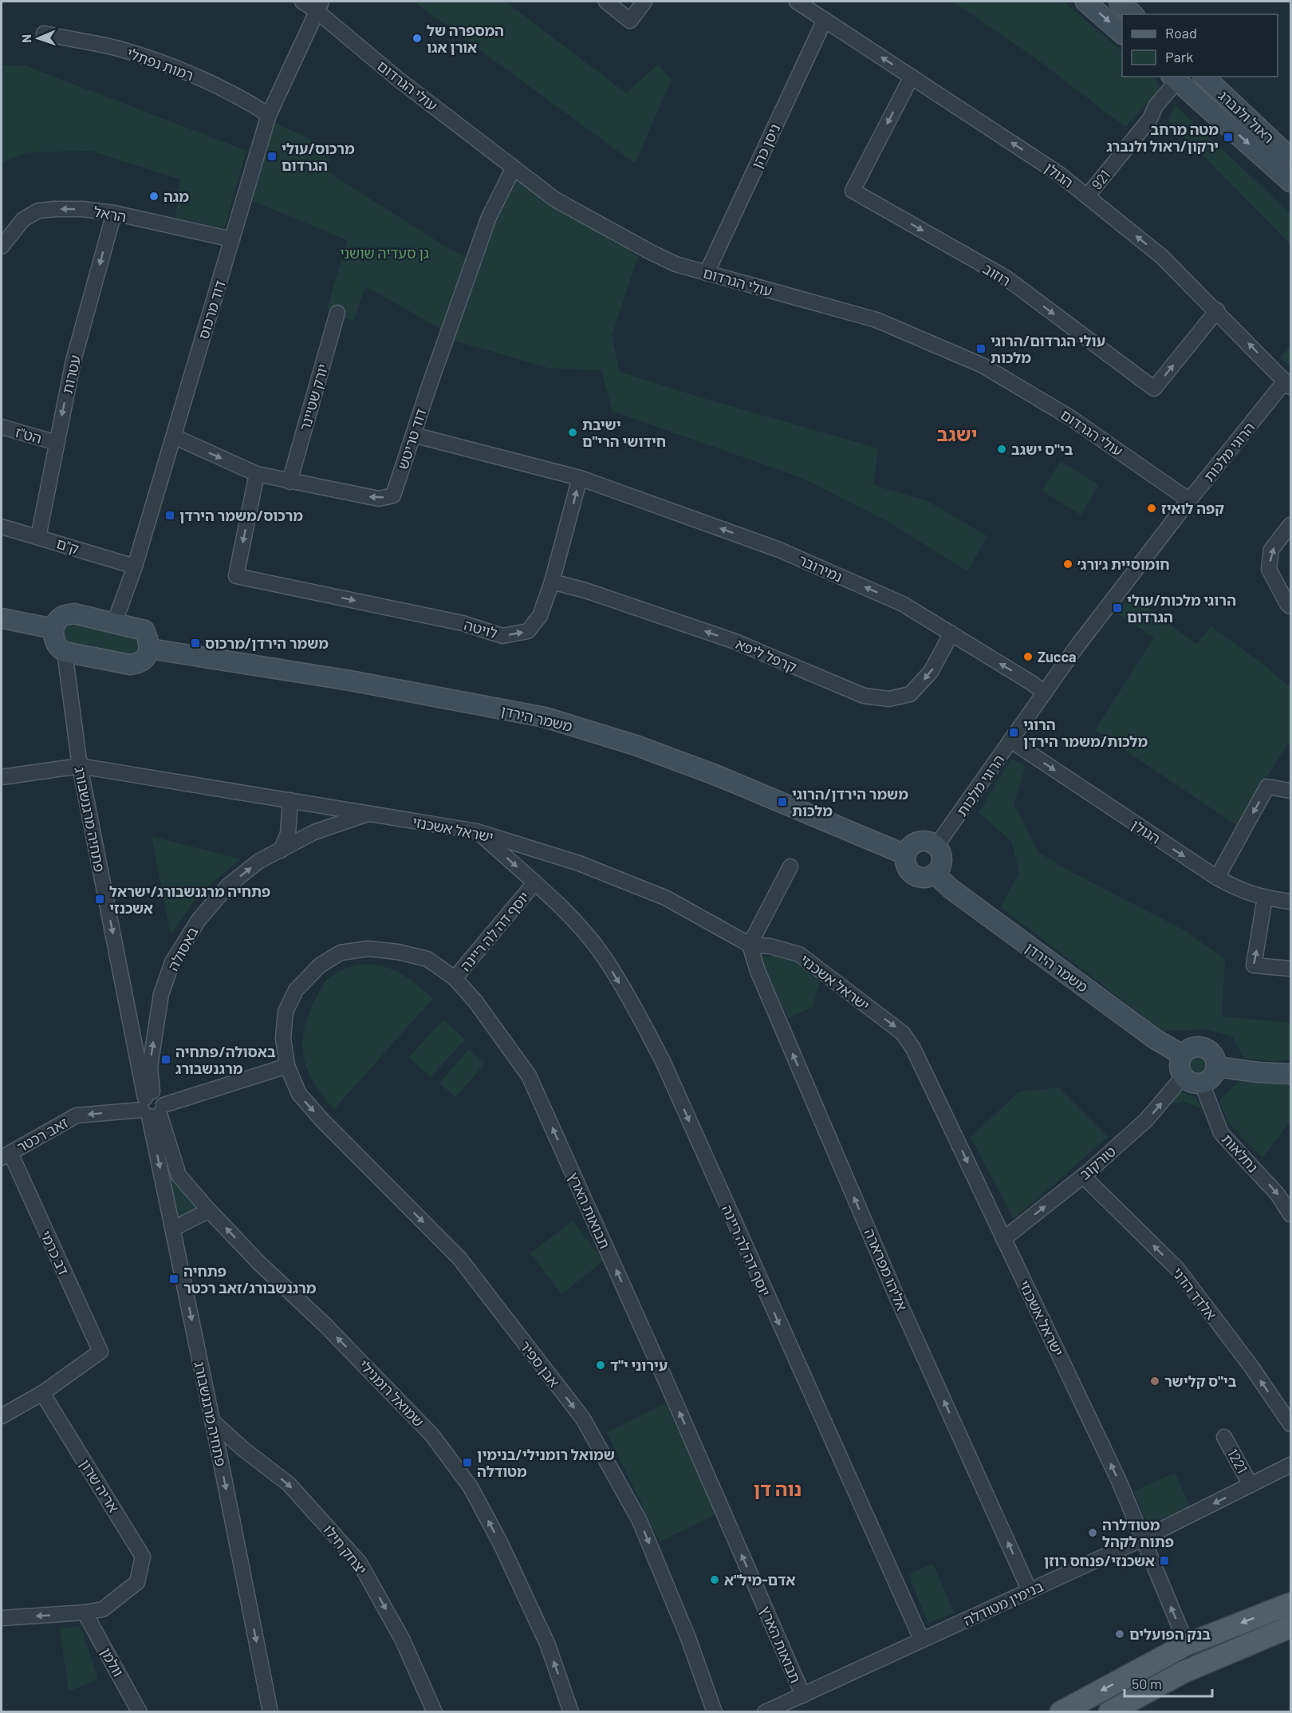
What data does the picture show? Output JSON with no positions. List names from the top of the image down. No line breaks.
{"streets":{"street":["רמות נפתלי","עולי הגרדום","ראול ולנברג","ניסן כהן","הגולן","921","הראל","רוזוב","דוד מרכוס","עטרות","יורק שטיינר","הט\"ז","דוד טריטש","הרוגי מלכות","ק\"ם","נמירובר","לויטה","קרפל ליפא","משמר הירדן","פתחיה מרגנשבורג","ישראל אשכנזי","יוסף דה לה ריינה","באסולה","זאב רכטר","נחלאות","טורקוב","תבואות הארץ","דב כרמי","אליהו מפרארה","אלדד הדני","אבן ספיר","שמואל רומנילי","1221","אריה שרון","יצחק חילו","בנימין מטודלה","וולמן"]},"crossings":[["רמות נפתלי","דוד מרכוס"],["עולי הגרדום","ניסן כהן"],["עולי הגרדום","דוד מרכוס"],["עולי הגרדום","דוד טריטש"],["עולי הגרדום","הרוגי מלכות"],["ראול ולנברג","921"],["ניסן כהן","הגולן"],["הגולן","921"],["הגולן","רוזוב"],["הגולן","הרוגי מלכות"],["הראל","דוד מרכוס"],["הראל","עטרות"],["דוד מרכוס","דוד טריטש"],["דוד מרכוס","ק\"ם"],["עטרות","הט\"ז"],["עטרות","ק\"ם"],["יורק שטיינר","דוד טריטש"],["דוד טריטש","לויטה"],["הרוגי מלכות","נמירובר"],["הרוגי מלכות","משמר הירדן"],["נמירובר","לויטה"],["נמירובר","קרפל ליפא"],["לויטה","קרפל ליפא"],["משמר הירדן","נחלאות"],["משמר הירדן","טורקוב"],["פתחיה מרגנשבורג","ישראל אשכנזי"],["פתחיה מרגנשבורג","באסולה"],["פתחיה מרגנשבורג","זאב רכטר"],["פתחיה מרגנשבורג","שמואל רומנילי"],["פתחיה מרגנשבורג","יצחק חילו"],["ישראל אשכנזי","יוסף דה לה ריינה"],["ישראל אשכנזי","באסולה"],["ישראל אשכנזי","טורקוב"],["ישראל אשכנזי","אליהו מפרארה"],["ישראל אשכנזי","בנימין מטודלה"],["יוסף דה לה ריינה","תבואות הארץ"],["יוסף דה לה ריינה","בנימין מטודלה"],["באסולה","זאב רכטר"],["באסולה","שמואל רומנילי"],["זאב רכטר","תבואות הארץ"],["זאב רכטר","דב כרמי"],["זאב רכטר","אבן ספיר"],["זאב רכטר","שמואל רומנילי"],["נחלאות","טורקוב"],["טורקוב","אלדד הדני"],["תבואות הארץ","אבן ספיר"],["תבואות הארץ","בנימין מטודלה"],["דב כרמי","אריה שרון"],["אליהו מפרארה","בנימין מטודלה"],["1221","בנימין מטודלה"],["אריה שרון","וולמן"]],"one_way":["הראל","עטרות","נמירובר","קרפל ליפא","פתחיה מרגנשבורג","יוסף דה לה ריינה","באסולה","זאב רכטר","נחלאות","טורקוב","תבואות הארץ","אליהו מפרארה","אלדד הדני","אבן ספיר","שמואל רומנילי","יצחק חילו"],"districts":["ישגב","נוה דן"],"parks":["גן סעדיה שושני"],"places":{"other":["המספרה של אורן אגו","מגה","ישיבת חידושי הרי\"ם","בי\"ס ישגב","קפה לואיז","חומוסיית ג׳ורג׳","Zucca","עירוני י\"ד","בי\"ס קלישר","מטודלרה פתוח לקהל","אדם-מיל\"א","בנק הפועלים"],"transit":["מטה מרחב ירקון/ראול ולנברג","מרכוס/עולי הגרדום","עולי הגרדום/הרוגי מלכות","מרכוס/משמר הירדן","הרוגי מלכות/עולי הגרדום","משמר הירדן/מרכוס","הרוגי מלכות/משמר הירדן","משמר הירדן/הרוגי מלכות","פתחיה מרגנשבורג/ישראל אשכנזי","באסולה/פתחיה מרגנשבורג","פתחיה מרגנשבורג/זאב רכטר","שמואל רומנילי/בנימין מטודלה","אשכנזי/פנחס רוזן"]},"legend":["Road","Park"],"scale_bar":"50 m","north":"left"}
